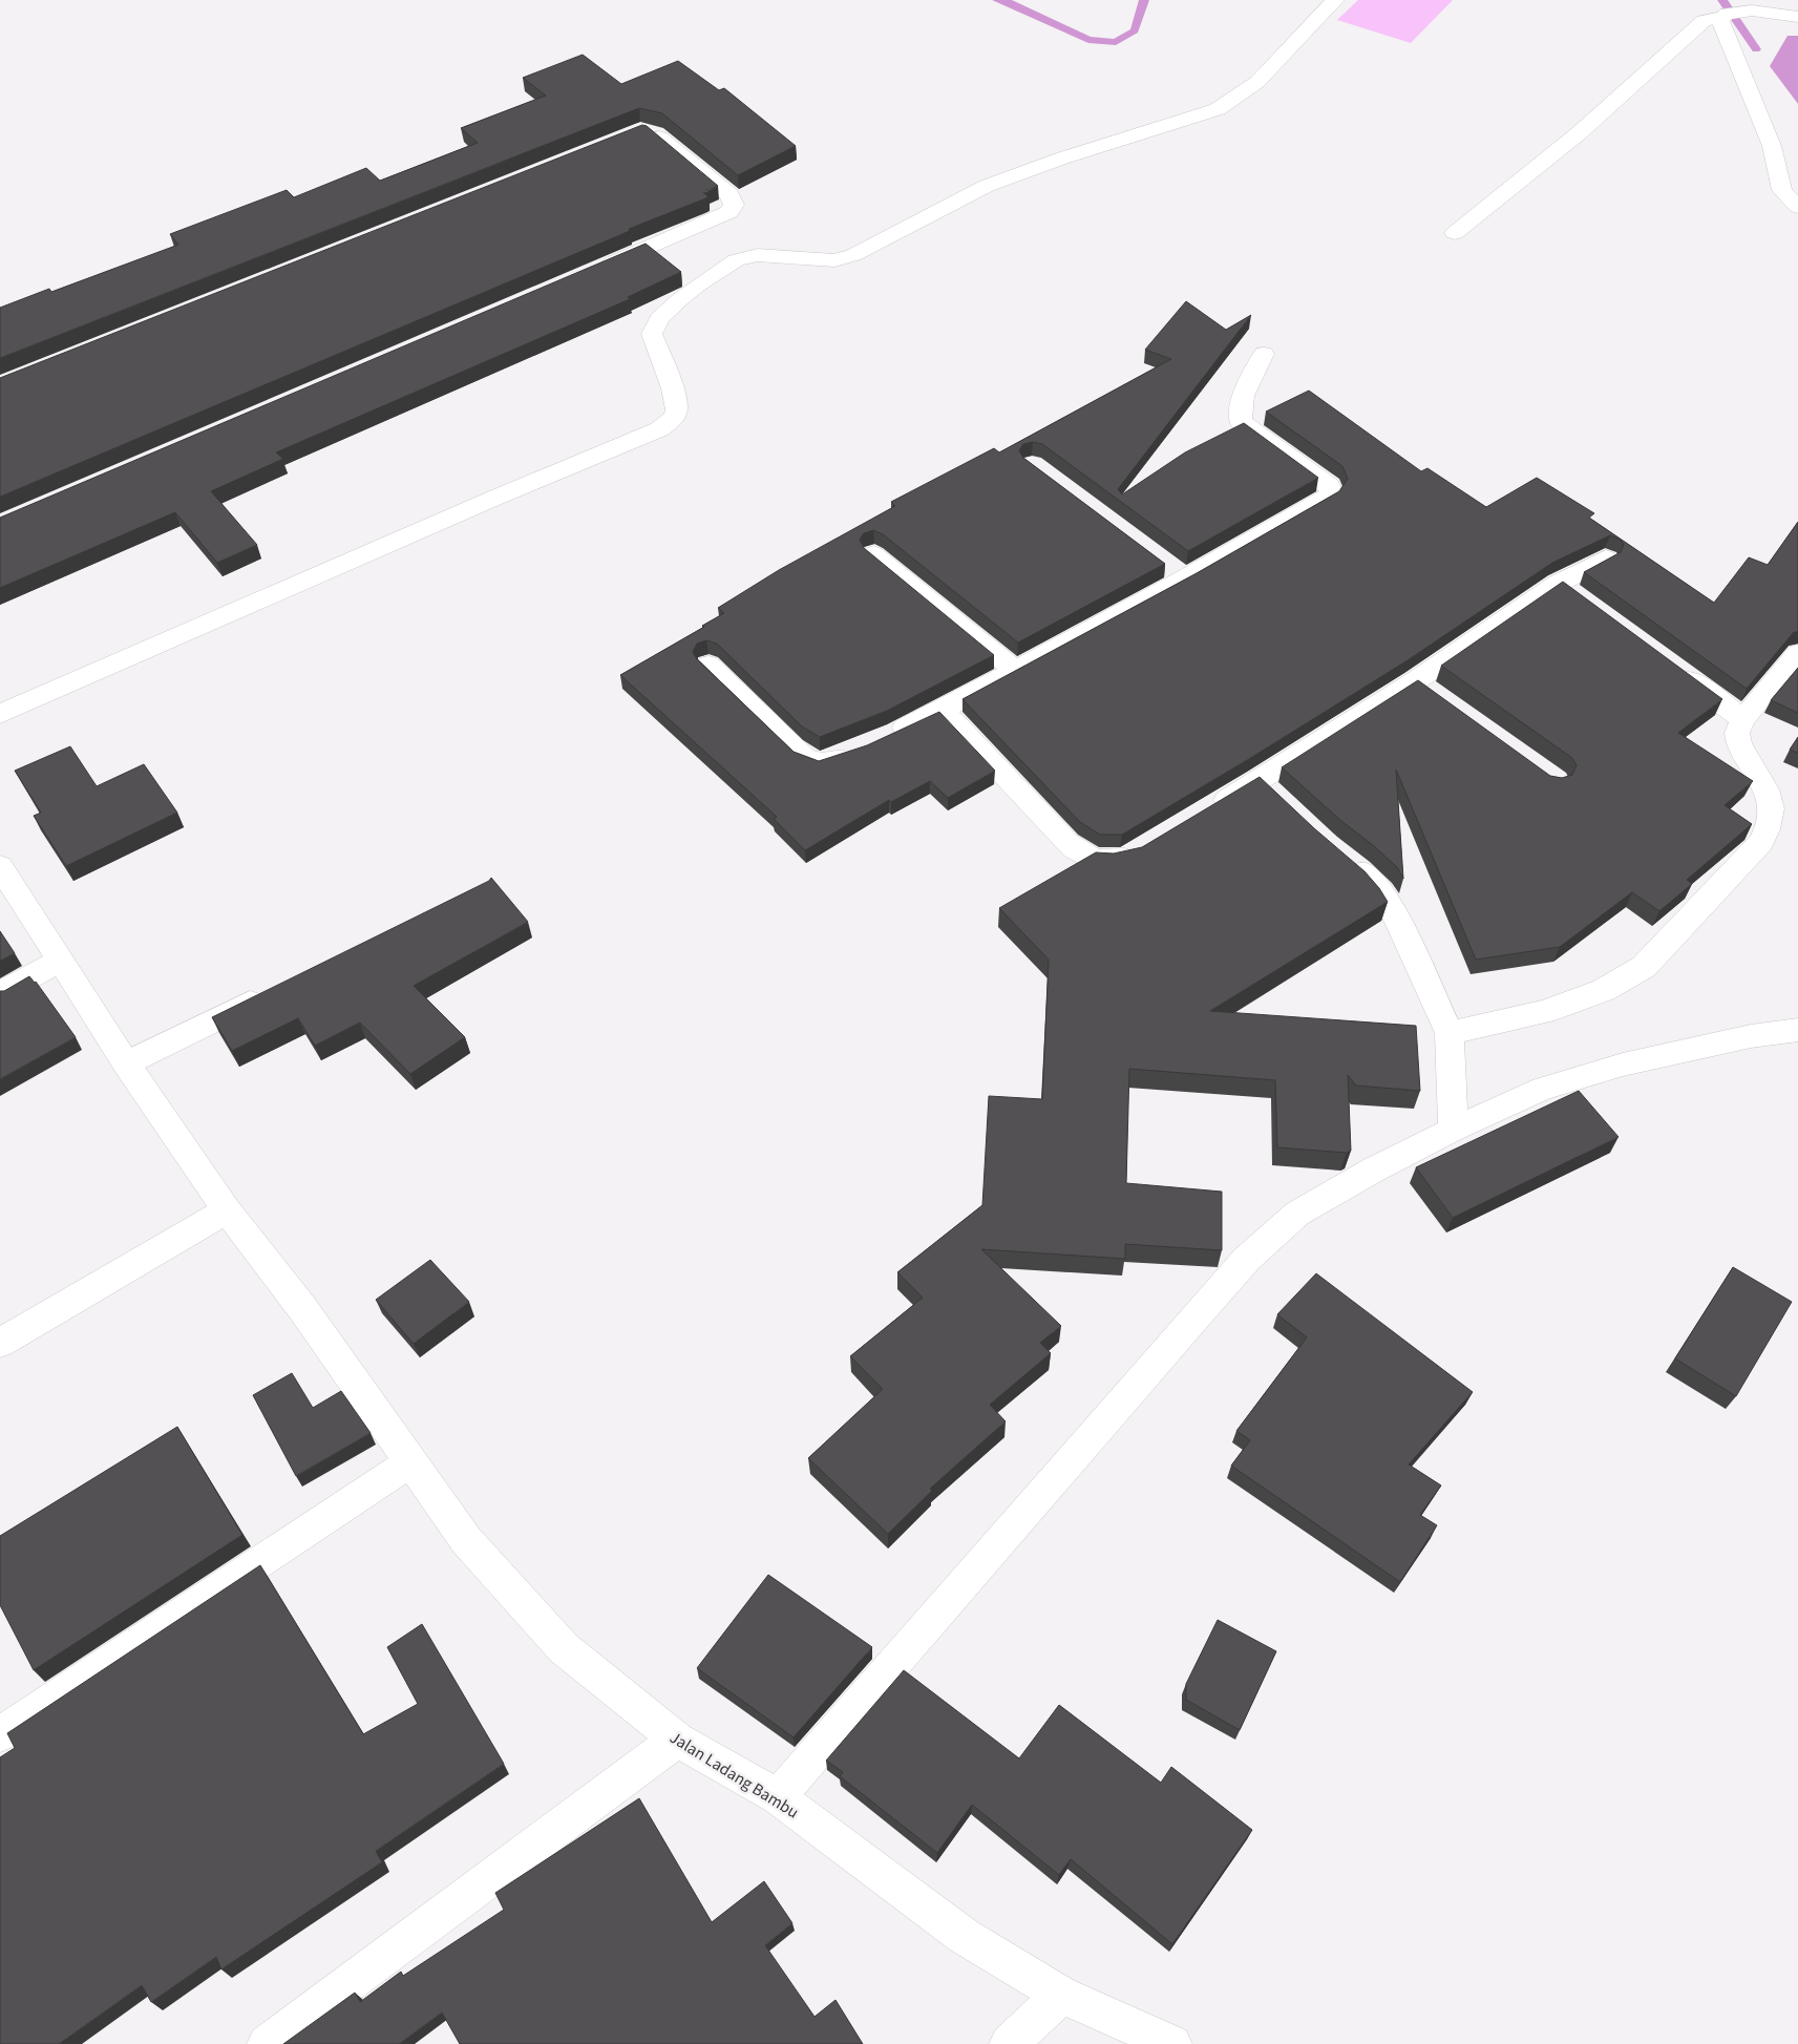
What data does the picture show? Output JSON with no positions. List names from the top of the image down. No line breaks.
{"streets":{"street":["Jalan Ladang Bambu"]}}
